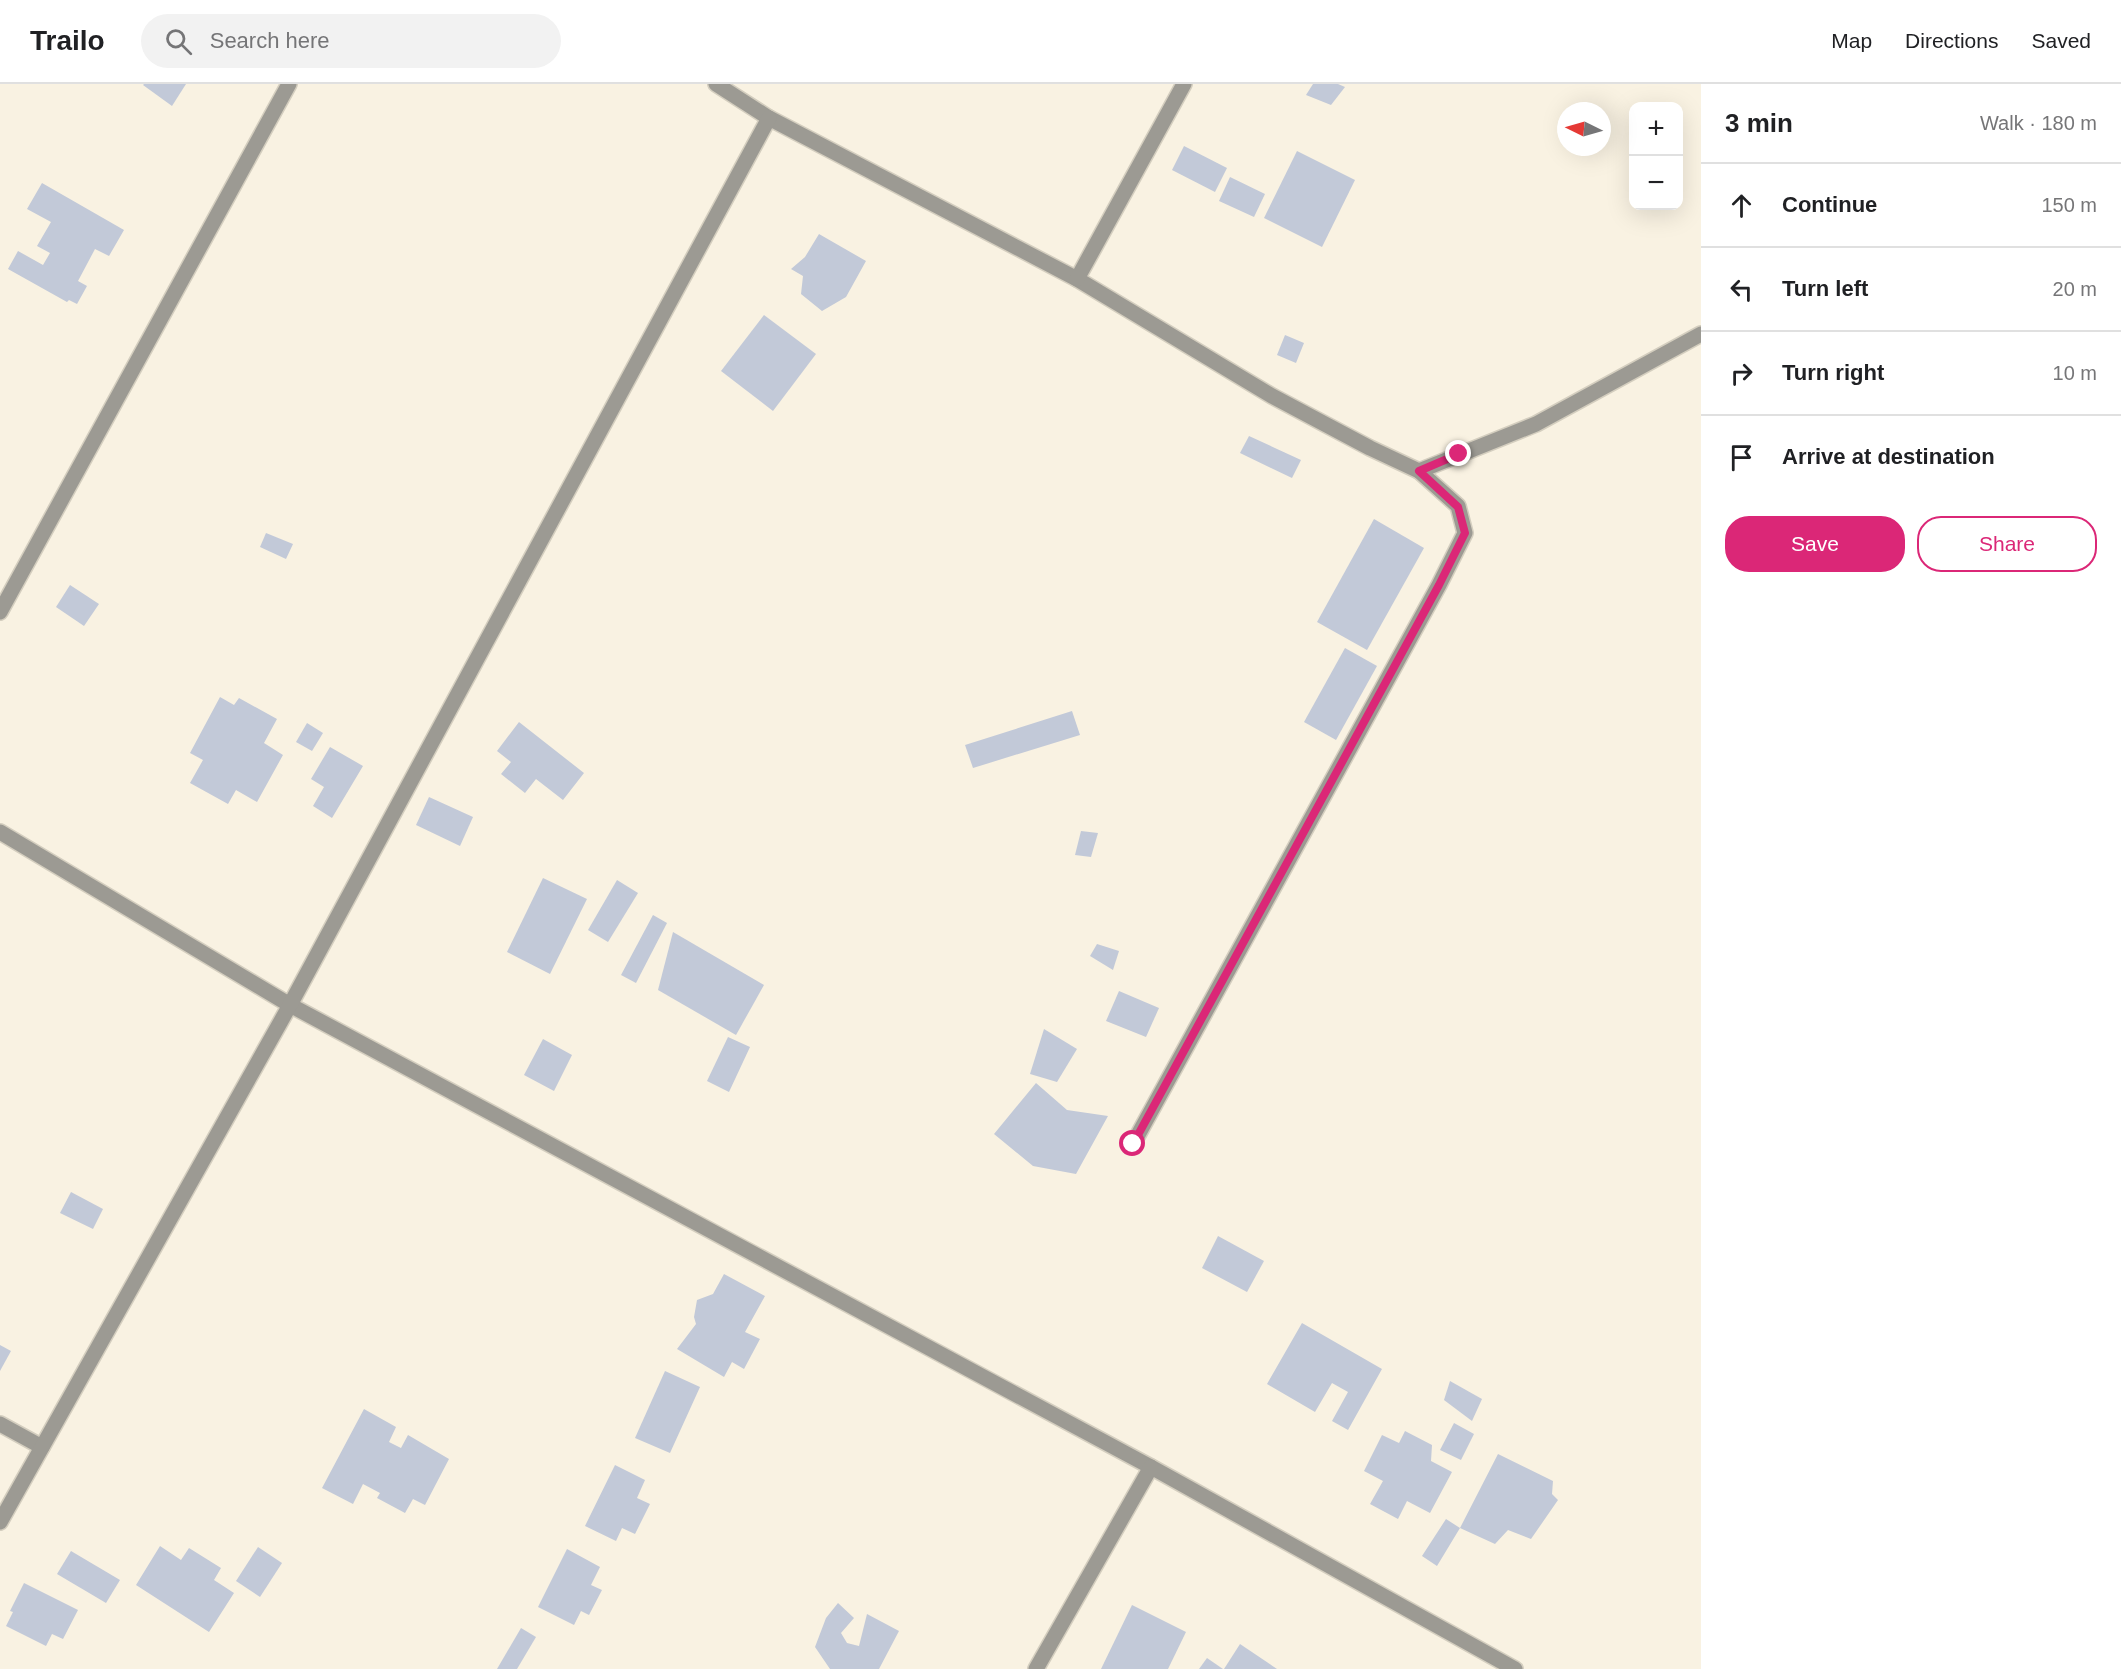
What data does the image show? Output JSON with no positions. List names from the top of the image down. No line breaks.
{"north":"left","page":{"header":"Trailo","search":"Search here","nav":["Map","Directions","Saved"],"heading":["3 min","Walk · 180 m"],"map_buttons":["+","−"],"list":[["Continue","150 m"],["Turn left","20 m"],["Turn right","10 m"],"Arrive at destination"],"buttons":["Save","Share"]}}
